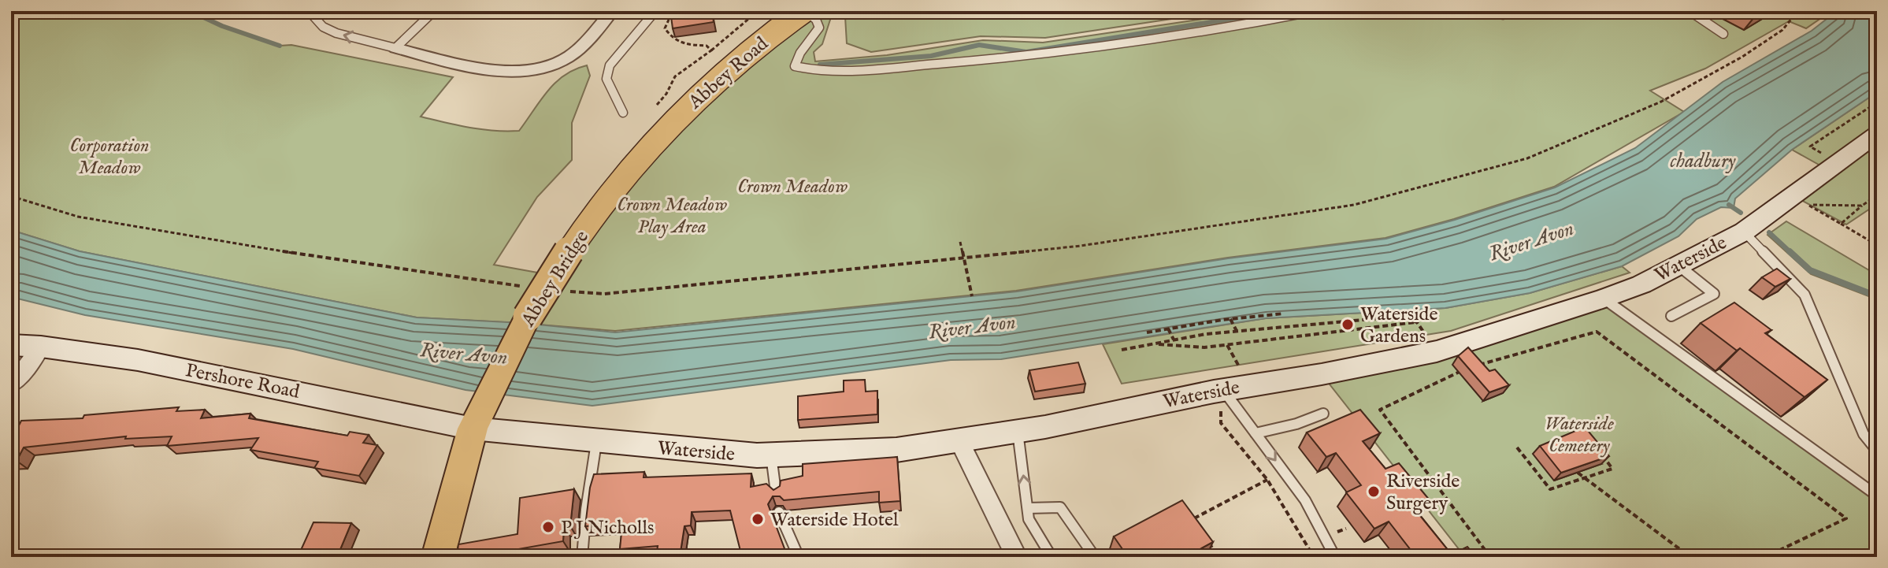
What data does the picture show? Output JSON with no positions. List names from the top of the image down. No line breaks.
{"streets":{"main road":["Abbey Road","Waterside","Abbey Bridge","Pershore Road"]},"crossings":[["Abbey Road","Abbey Bridge"],["Waterside","Abbey Bridge"],["Waterside","Pershore Road"],["Abbey Bridge","Pershore Road"]],"water":["chadbury","River Avon"],"parks":["Corporation Meadow","Crown Meadow","Crown Meadow Play Area","Waterside Cemetery"],"places":["Waterside Gardens","Riverside Surgery","Waterside Hotel","P J Nicholls"]}
